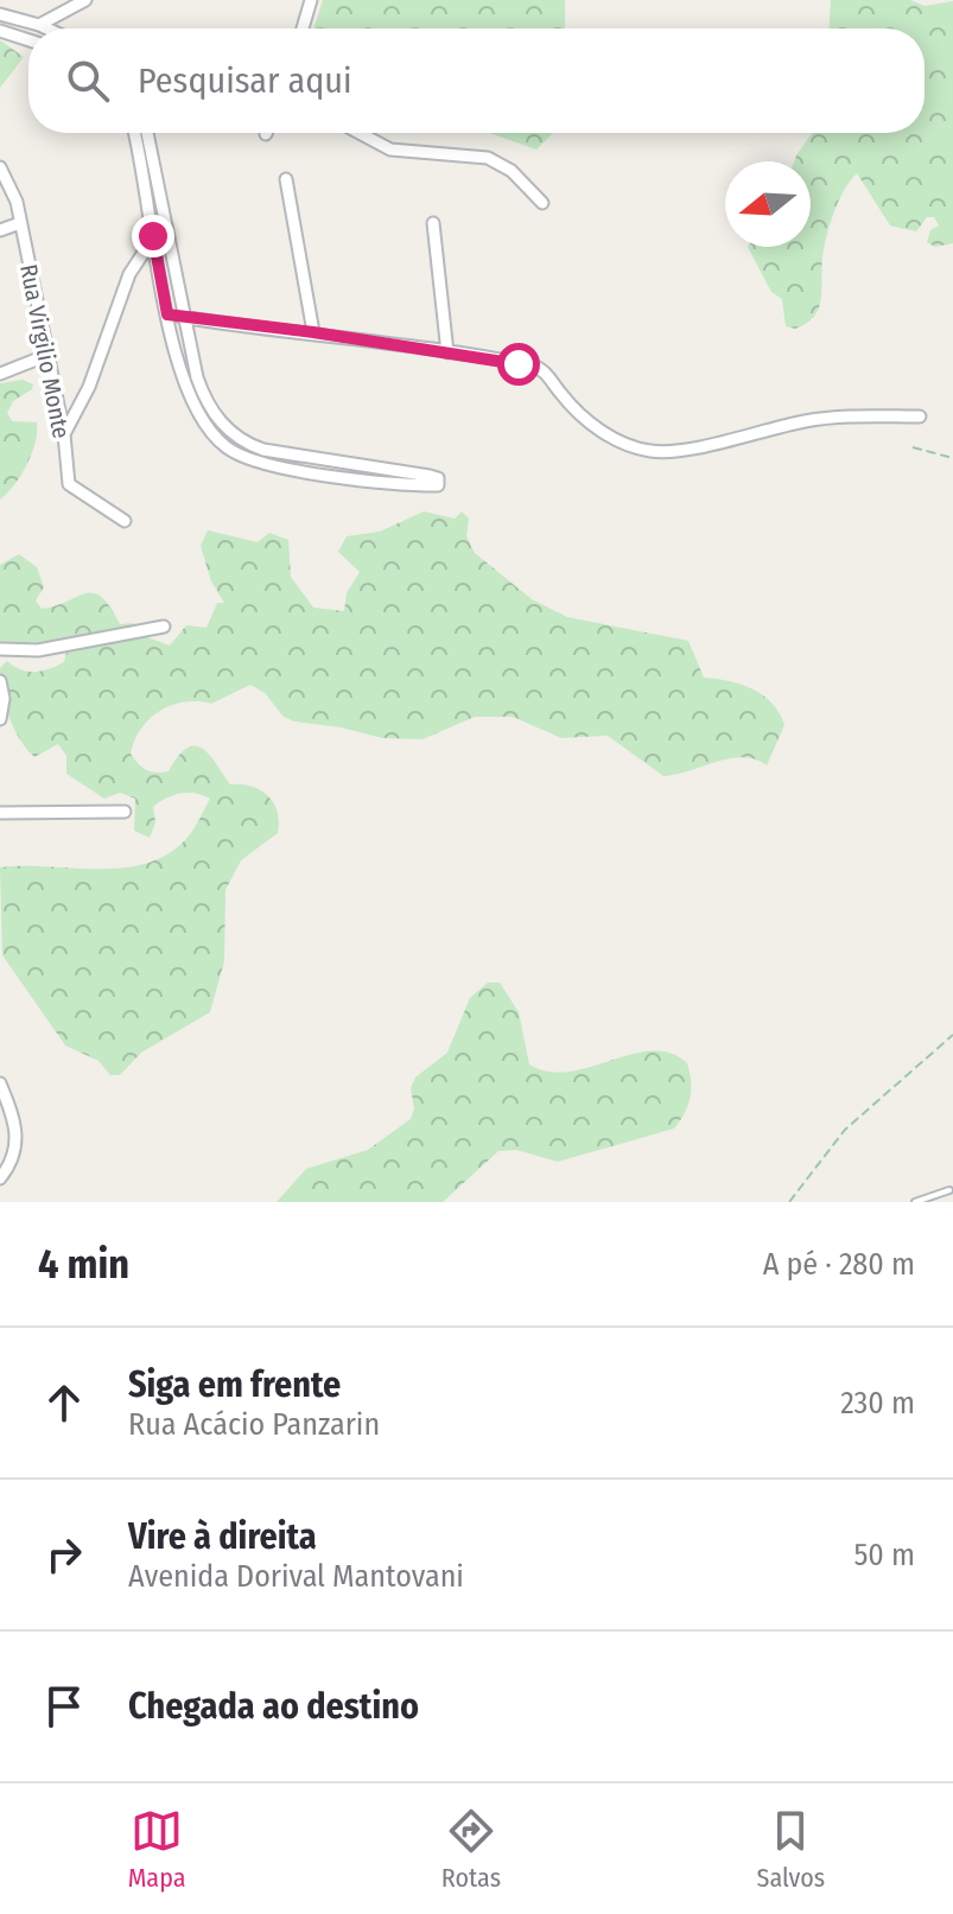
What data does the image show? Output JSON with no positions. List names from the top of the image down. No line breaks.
{"streets":{"street":["Rua Virgilio Monte"]},"north":"left","page":{"search":"Pesquisar aqui","heading":["4 min","A pé · 280 m"],"list":[["Siga em frente","Rua Acácio Panzarin","230 m"],["Vire à direita","Avenida Dorival Mantovani","50 m"],"Chegada ao destino"],"nav":["Mapa","Rotas","Salvos"]}}
